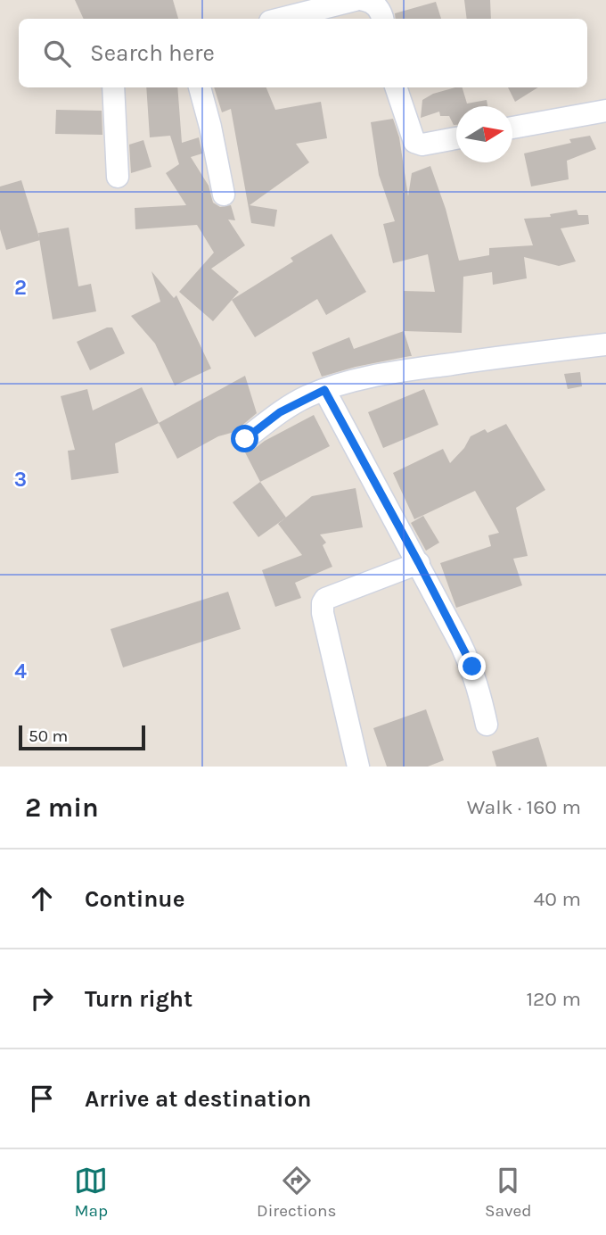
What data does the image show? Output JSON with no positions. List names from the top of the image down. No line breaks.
{"scale_bar":"50 m","north":"right","page":{"search":"Search here","scale":"50 m","heading":["2 min","Walk · 160 m"],"list":[["Continue","40 m"],["Turn right","120 m"],"Arrive at destination"],"nav":["Map","Directions","Saved"]},"grid":{"rows":["2","3","4"]}}
